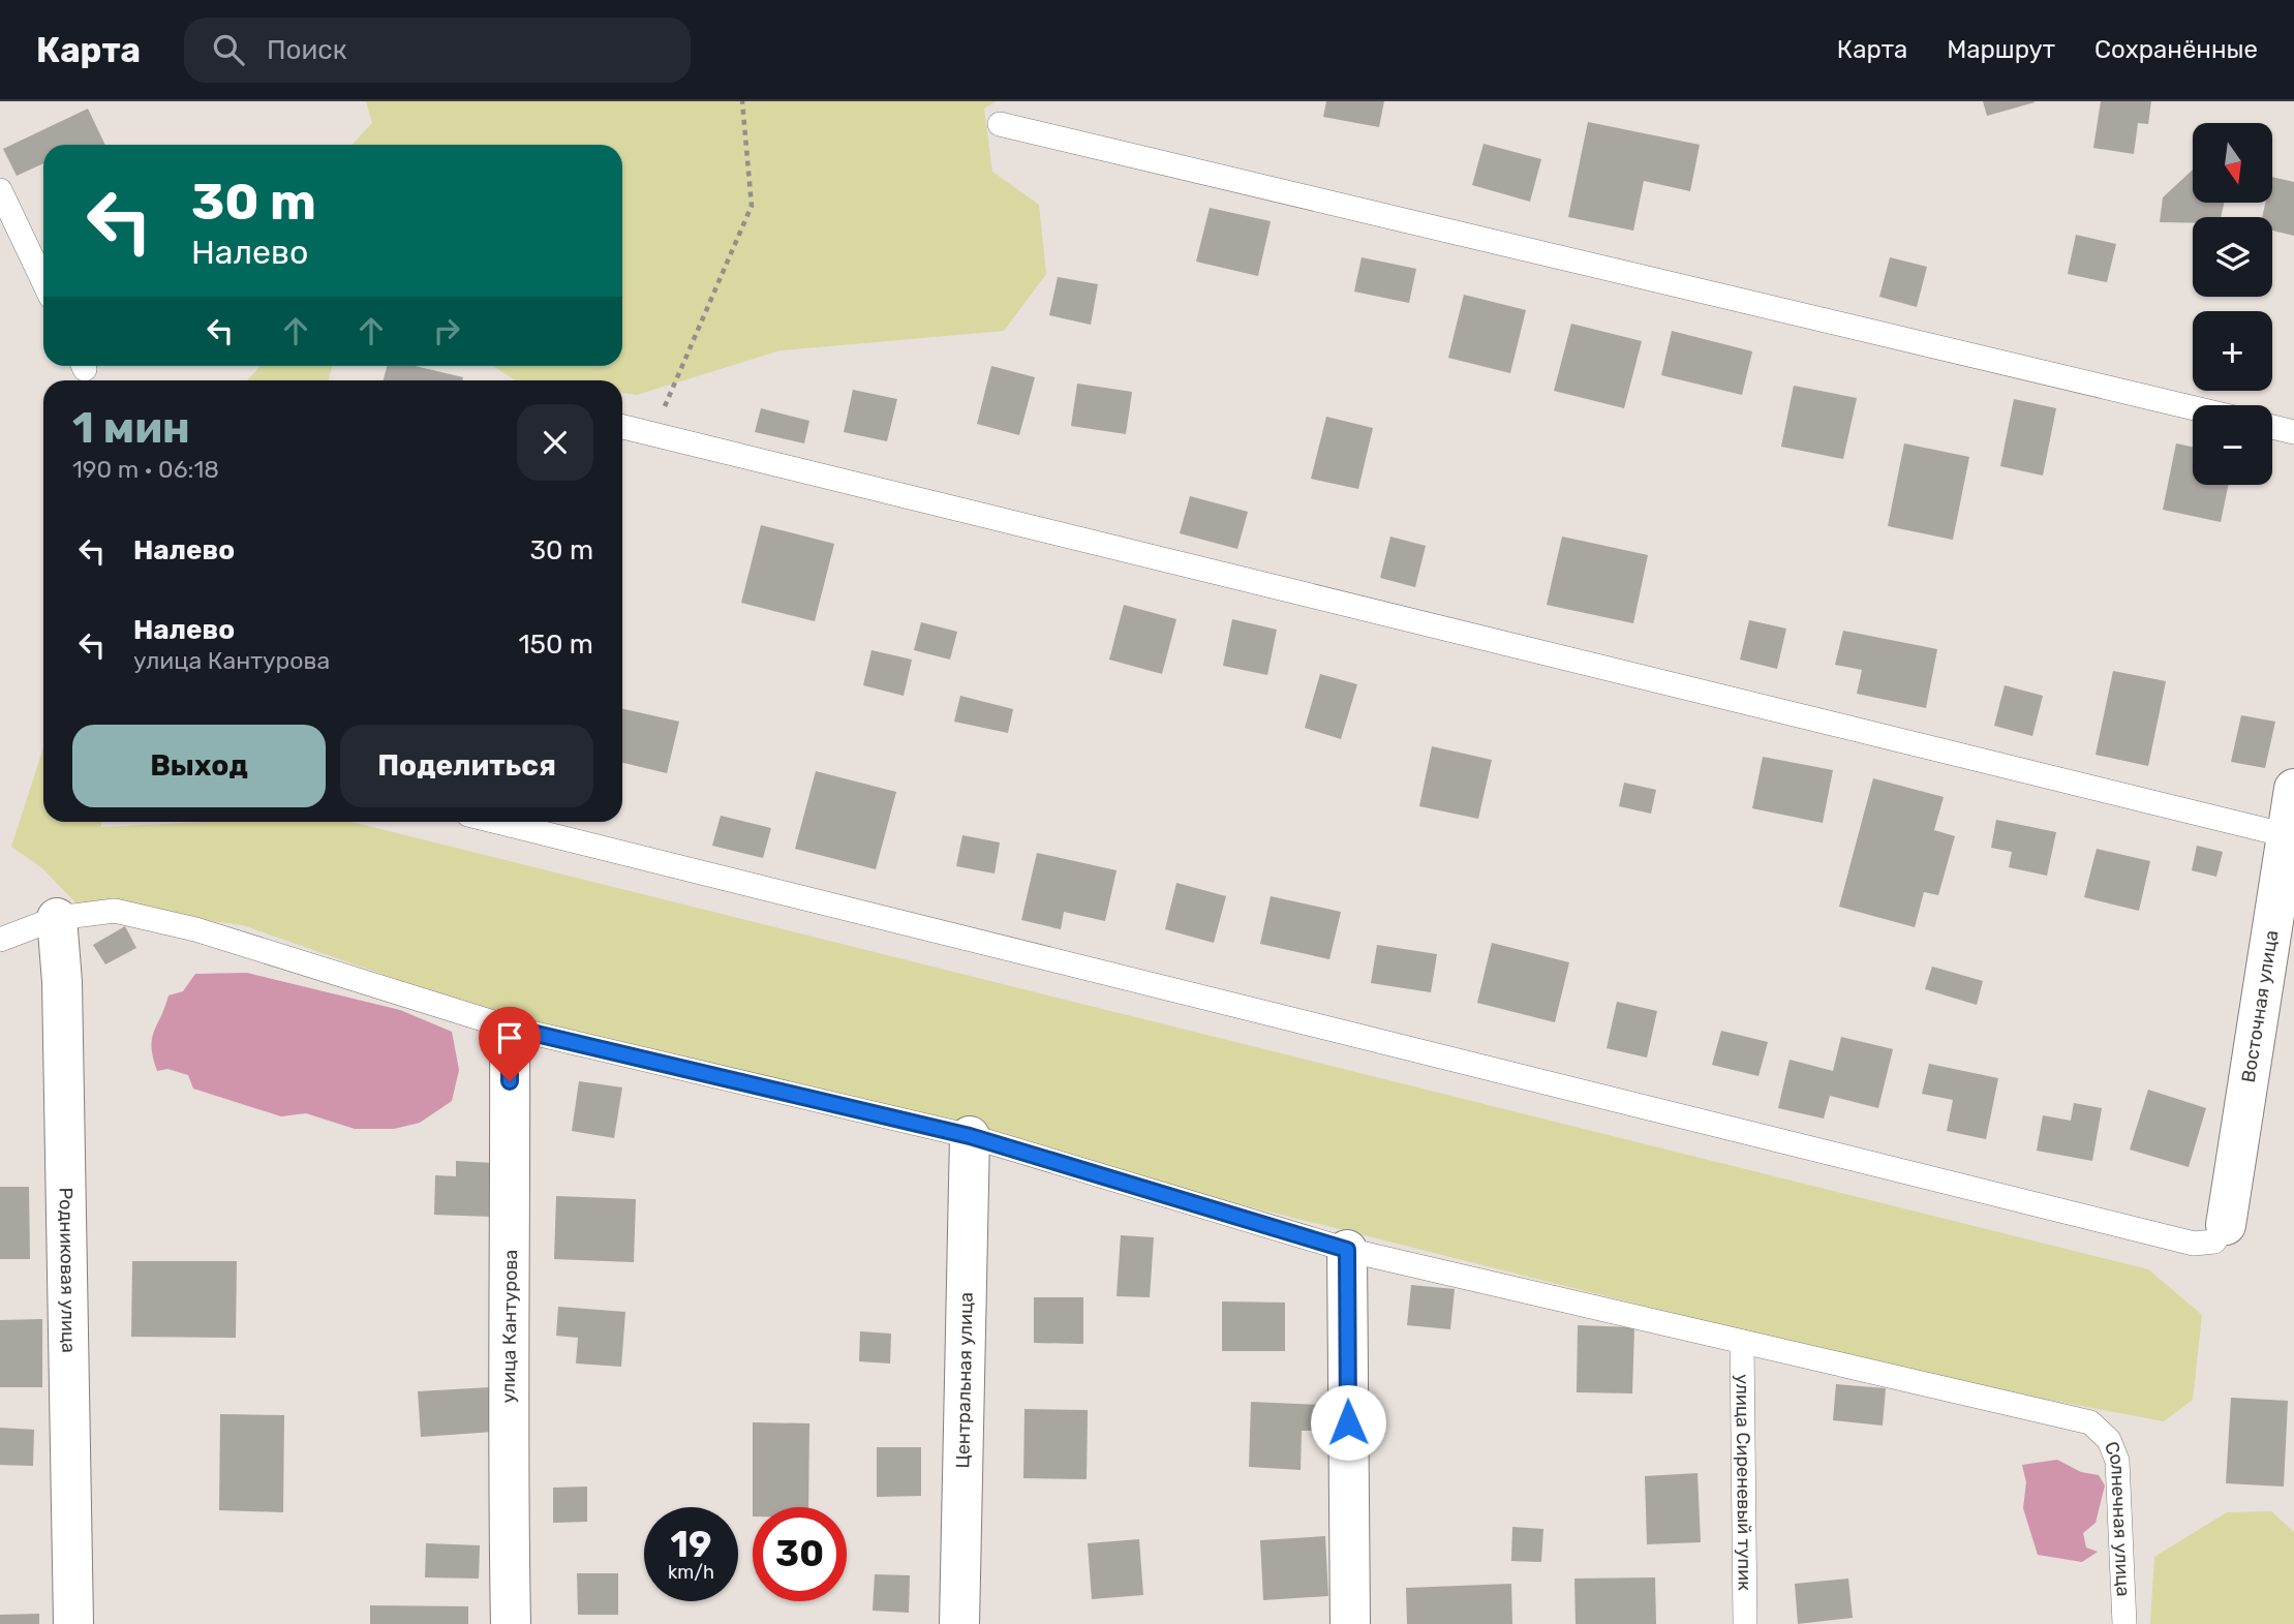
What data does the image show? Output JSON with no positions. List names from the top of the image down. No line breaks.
{"streets":{"street":["Восточная улица","Родниковая улица","улица Кантурова","Центральная улица"],"lane":["улица Сиреневый тупик","Солнечная улица"]},"crossings":[["улица Сиреневый тупик","Солнечная улица"]],"north":"bottom","page":{"header":"Карта","search":"Поиск","nav":["Карта","Маршрут","Сохранённые"],"map_buttons":["+","−"],"turn":["30 m","Налево"],"heading":["1 мин","190 m · 06:18"],"list":[{"name":"Налево","value":"30 m"},{"name":"Налево","note":"улица Кантурова","value":"150 m"}],"buttons":["Выход","Поделиться"],"speed":"19 km/h","limit":"30"}}
